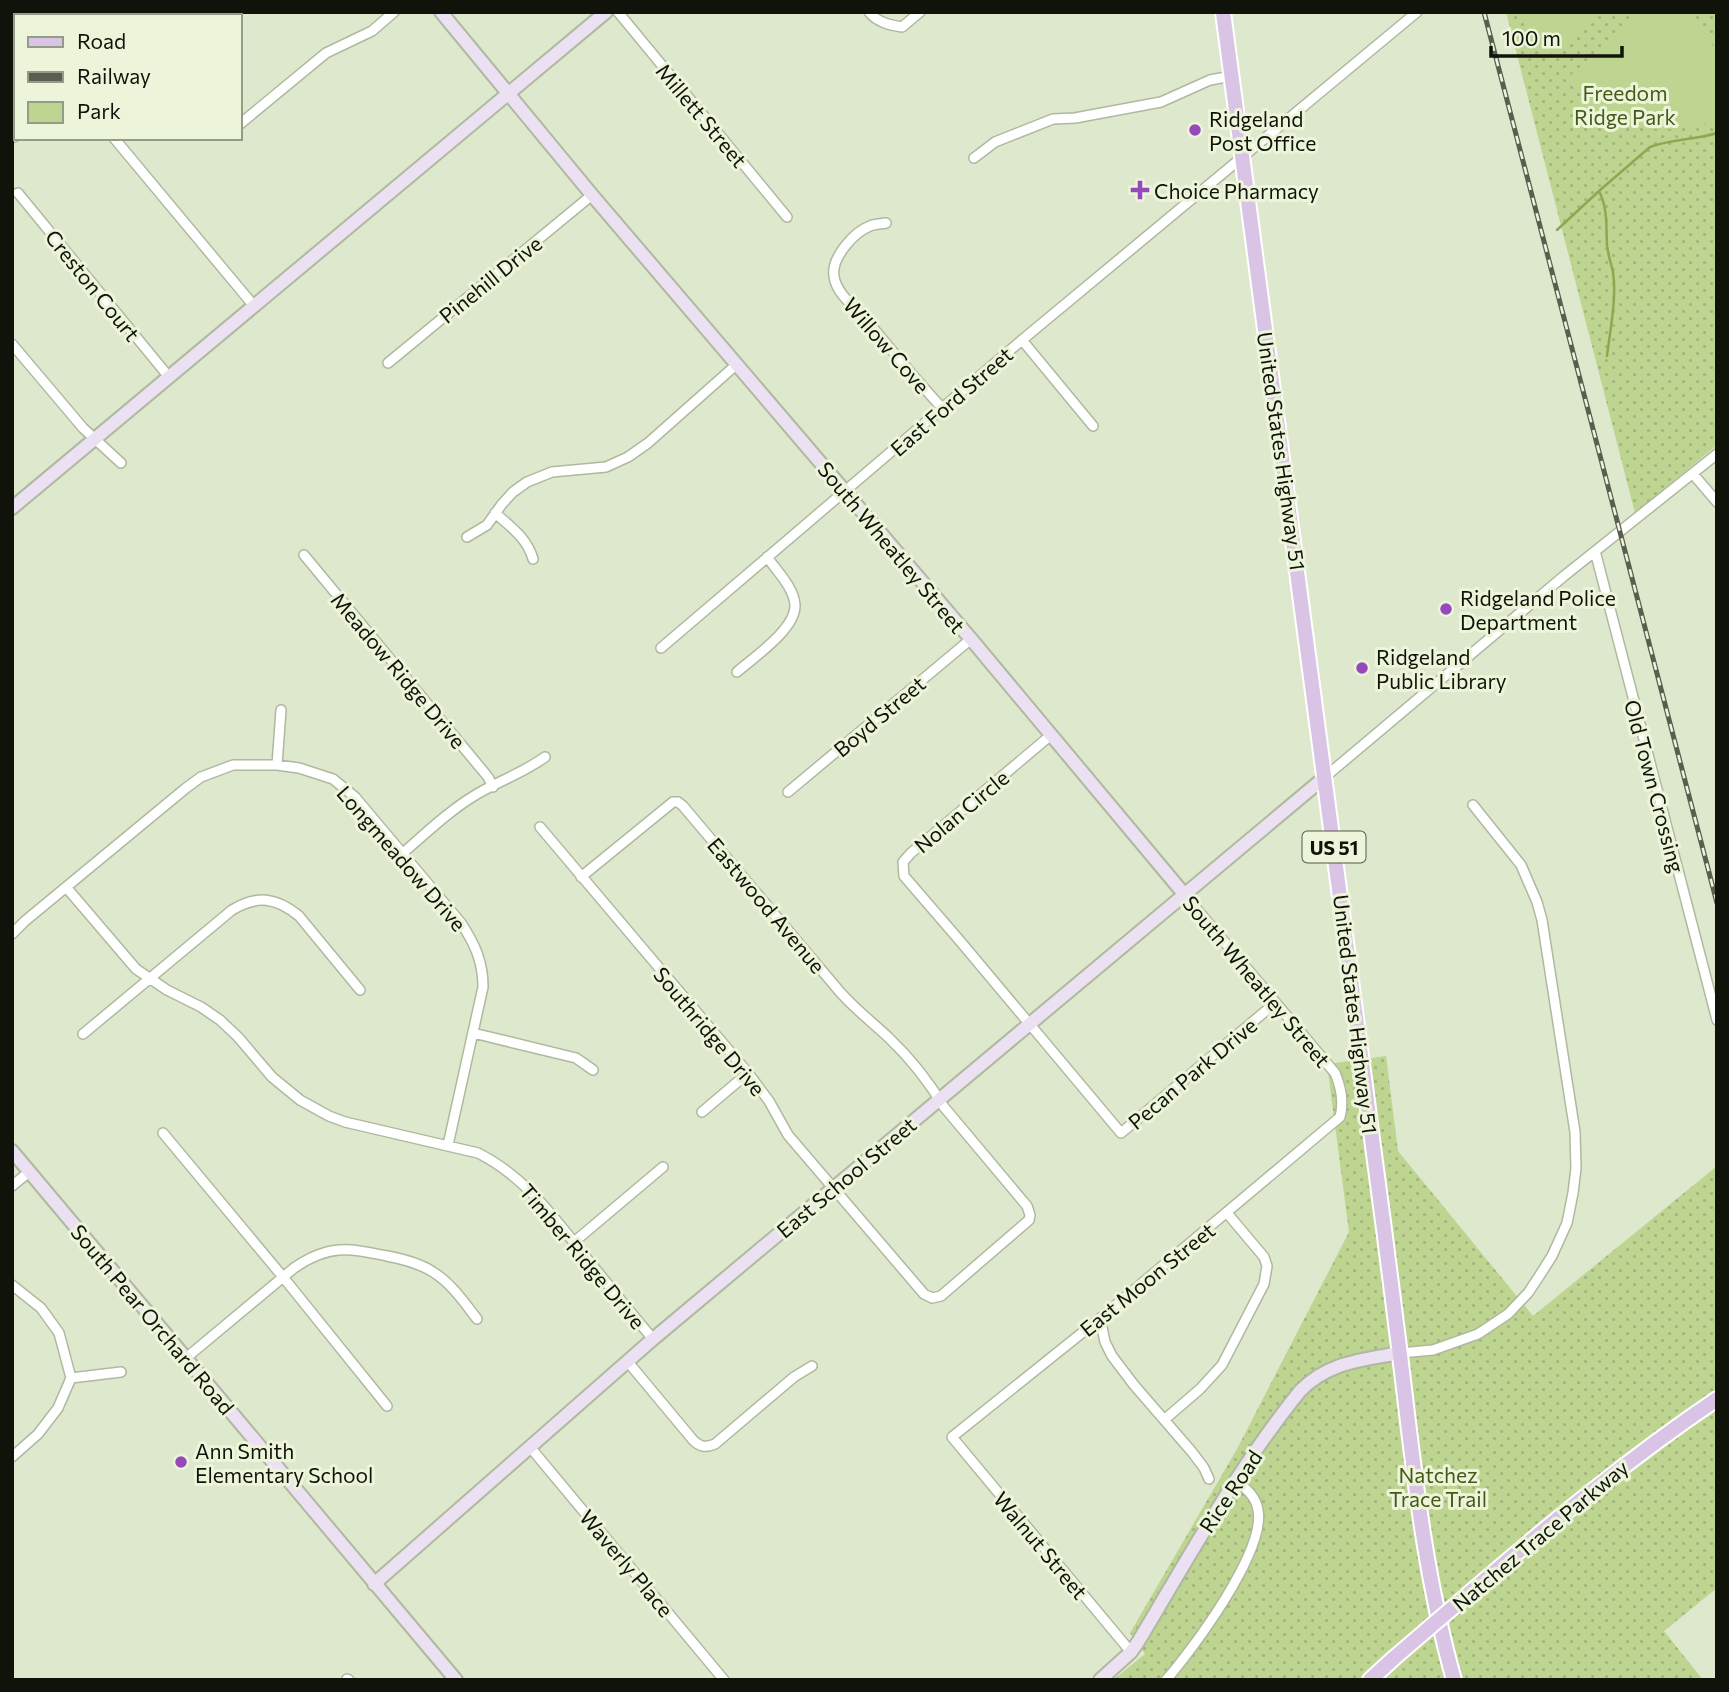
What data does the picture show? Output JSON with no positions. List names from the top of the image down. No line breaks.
{"streets":{"main road":["United States Highway 51","US 51","Natchez Trace Parkway"],"street":["Millett Street","Pinehill Drive","Creston Court","Willow Cove","East Ford Street","South Wheatley Street","Meadow Ridge Drive","Boyd Street","Old Town Crossing","Nolan Circle","Longmeadow Drive","Eastwood Avenue","Southridge Drive","Pecan Park Drive","East School Street","Timber Ridge Drive","East Moon Street","South Pear Orchard Road","Rice Road","Walnut Street","Waverly Place"]},"crossings":[["Pinehill Drive","South Wheatley Street"],["Willow Cove","East Ford Street"],["East Ford Street","United States Highway 51"],["East Ford Street","South Wheatley Street"],["United States Highway 51","East School Street"],["United States Highway 51","Rice Road"],["South Wheatley Street","Boyd Street"],["South Wheatley Street","Nolan Circle"],["South Wheatley Street","Pecan Park Drive"],["South Wheatley Street","East School Street"],["South Wheatley Street","East Moon Street"],["Nolan Circle","Pecan Park Drive"],["Nolan Circle","East School Street"],["Longmeadow Drive","Timber Ridge Drive"],["Eastwood Avenue","Southridge Drive"],["Eastwood Avenue","East School Street"],["Southridge Drive","East School Street"],["Pecan Park Drive","East School Street"],["East School Street","Timber Ridge Drive"],["East School Street","South Pear Orchard Road"],["East School Street","Waverly Place"],["East Moon Street","Walnut Street"],["Rice Road","Walnut Street"]],"parks":["Freedom Ridge Park","Natchez Trace Trail"],"places":{"other":["Ridgeland Post Office","Ridgeland Police Department","Ridgeland Public Library","Ann Smith Elementary School"],"health":["Choice Pharmacy"]},"legend":["Road","Railway","Park"],"scale_bar":"100 m"}
